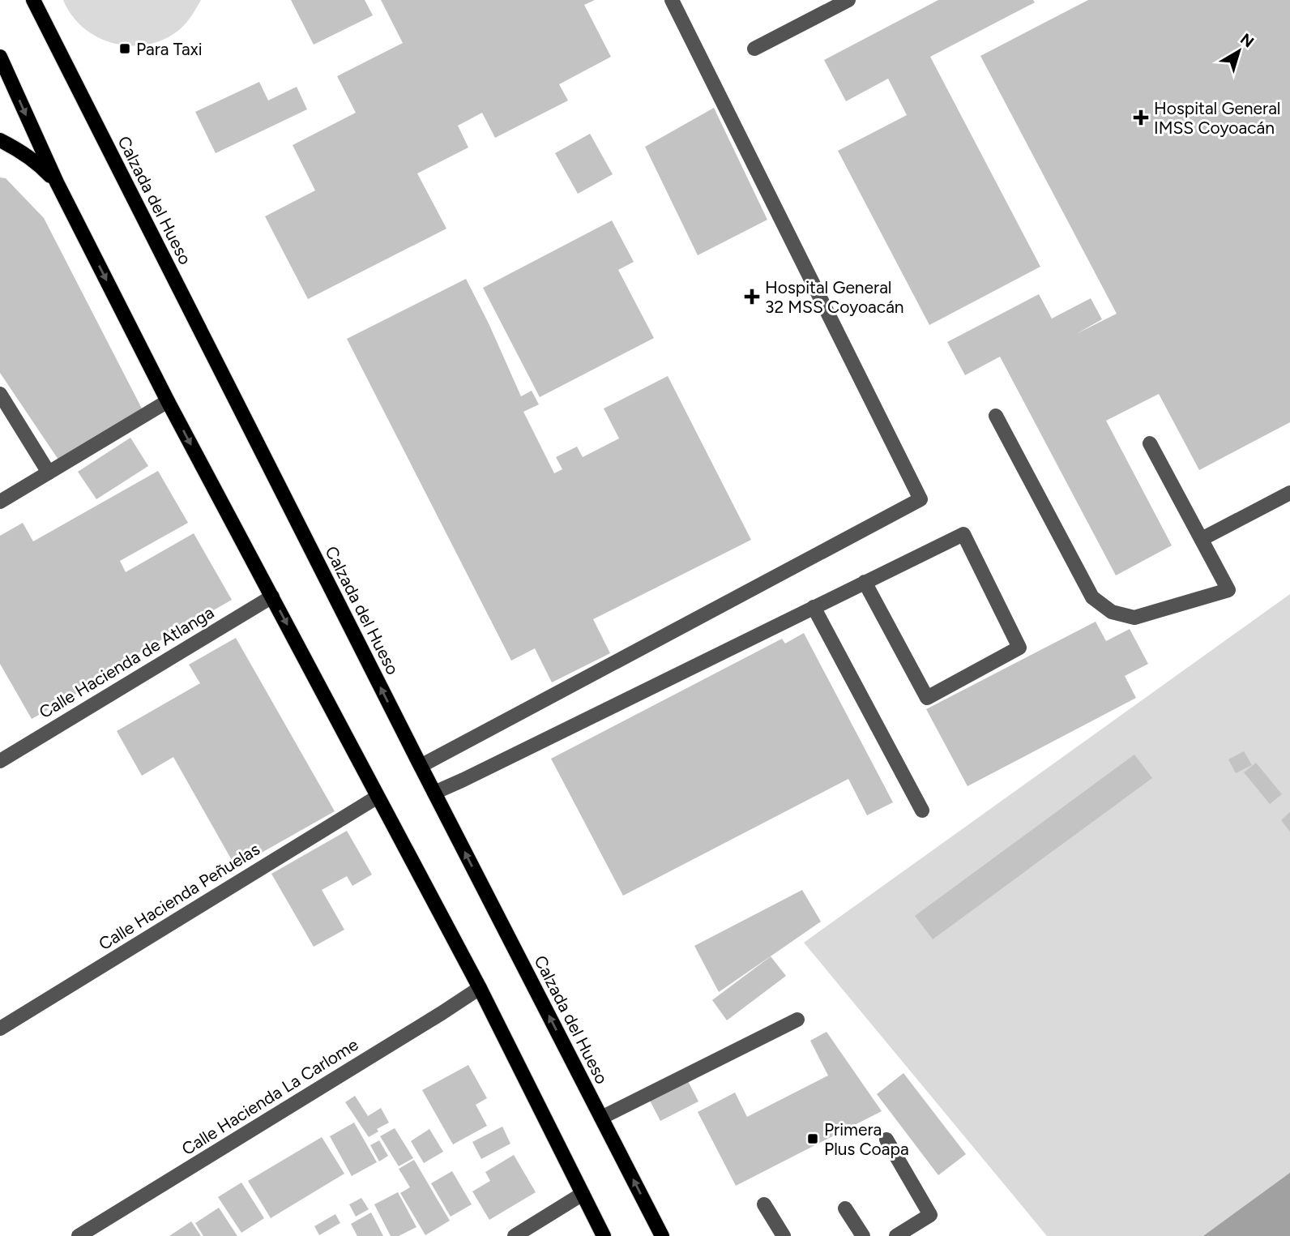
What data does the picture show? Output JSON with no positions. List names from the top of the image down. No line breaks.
{"streets":{"main road":["Calzada del Hueso"],"street":["Calle Hacienda de Atlanga","Calle Hacienda Peñuelas","Calle Hacienda La Carlome"]},"places":{"transit":["Para Taxi","Primera Plus Coapa"],"health":["Hospital General IMSS Coyoacán","Hospital General 32 MSS Coyoacán"]},"north":"top right"}
